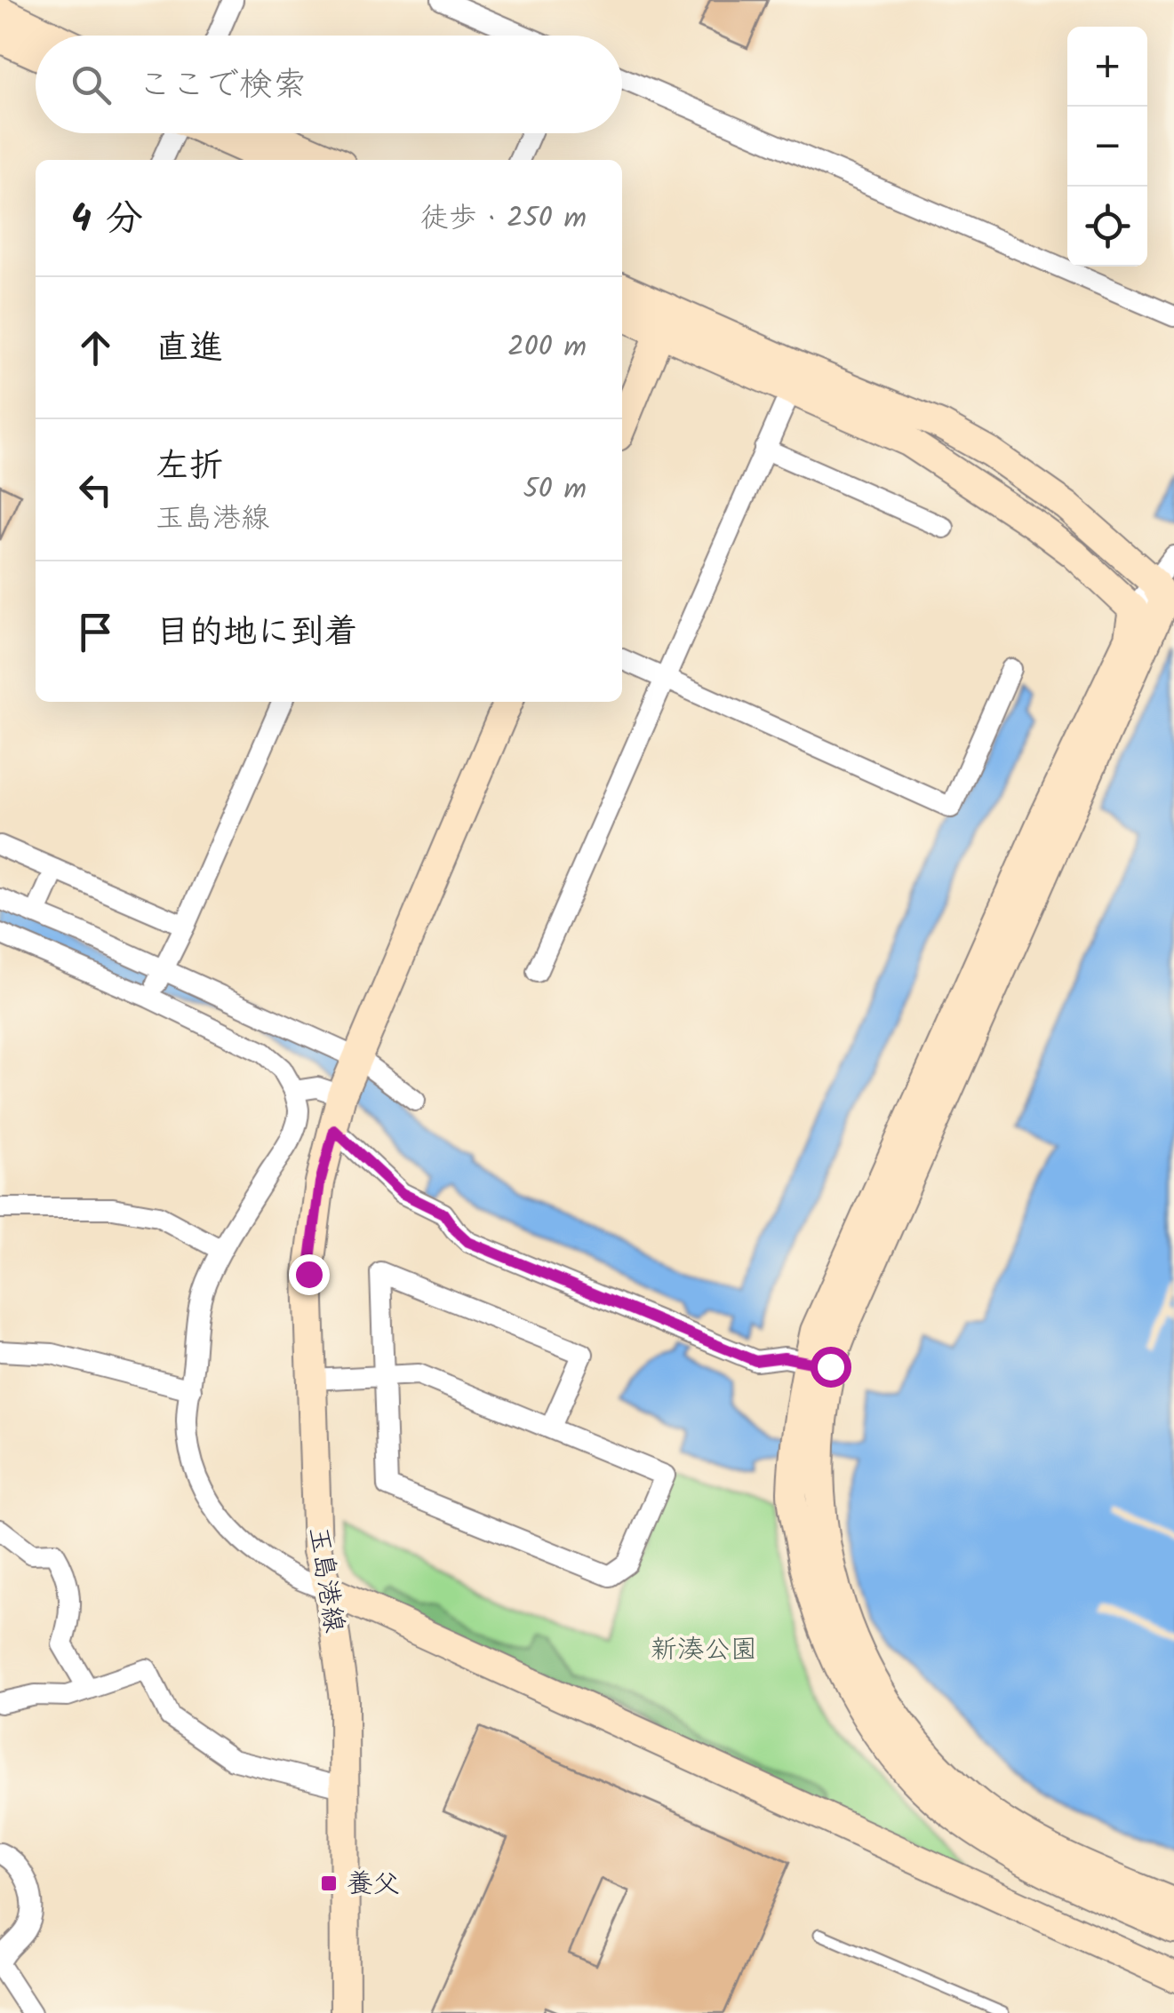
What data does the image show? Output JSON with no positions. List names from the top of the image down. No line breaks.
{"streets":{"street":["玉島港線"]},"parks":["新湊公園"],"places":{"transit":["養父"]},"page":{"map_buttons":["+","−"],"search":"ここで検索","heading":["4 分","徒歩 · 250 m"],"list":[["直進","200 m"],["左折","玉島港線","50 m"],"目的地に到着"]}}
